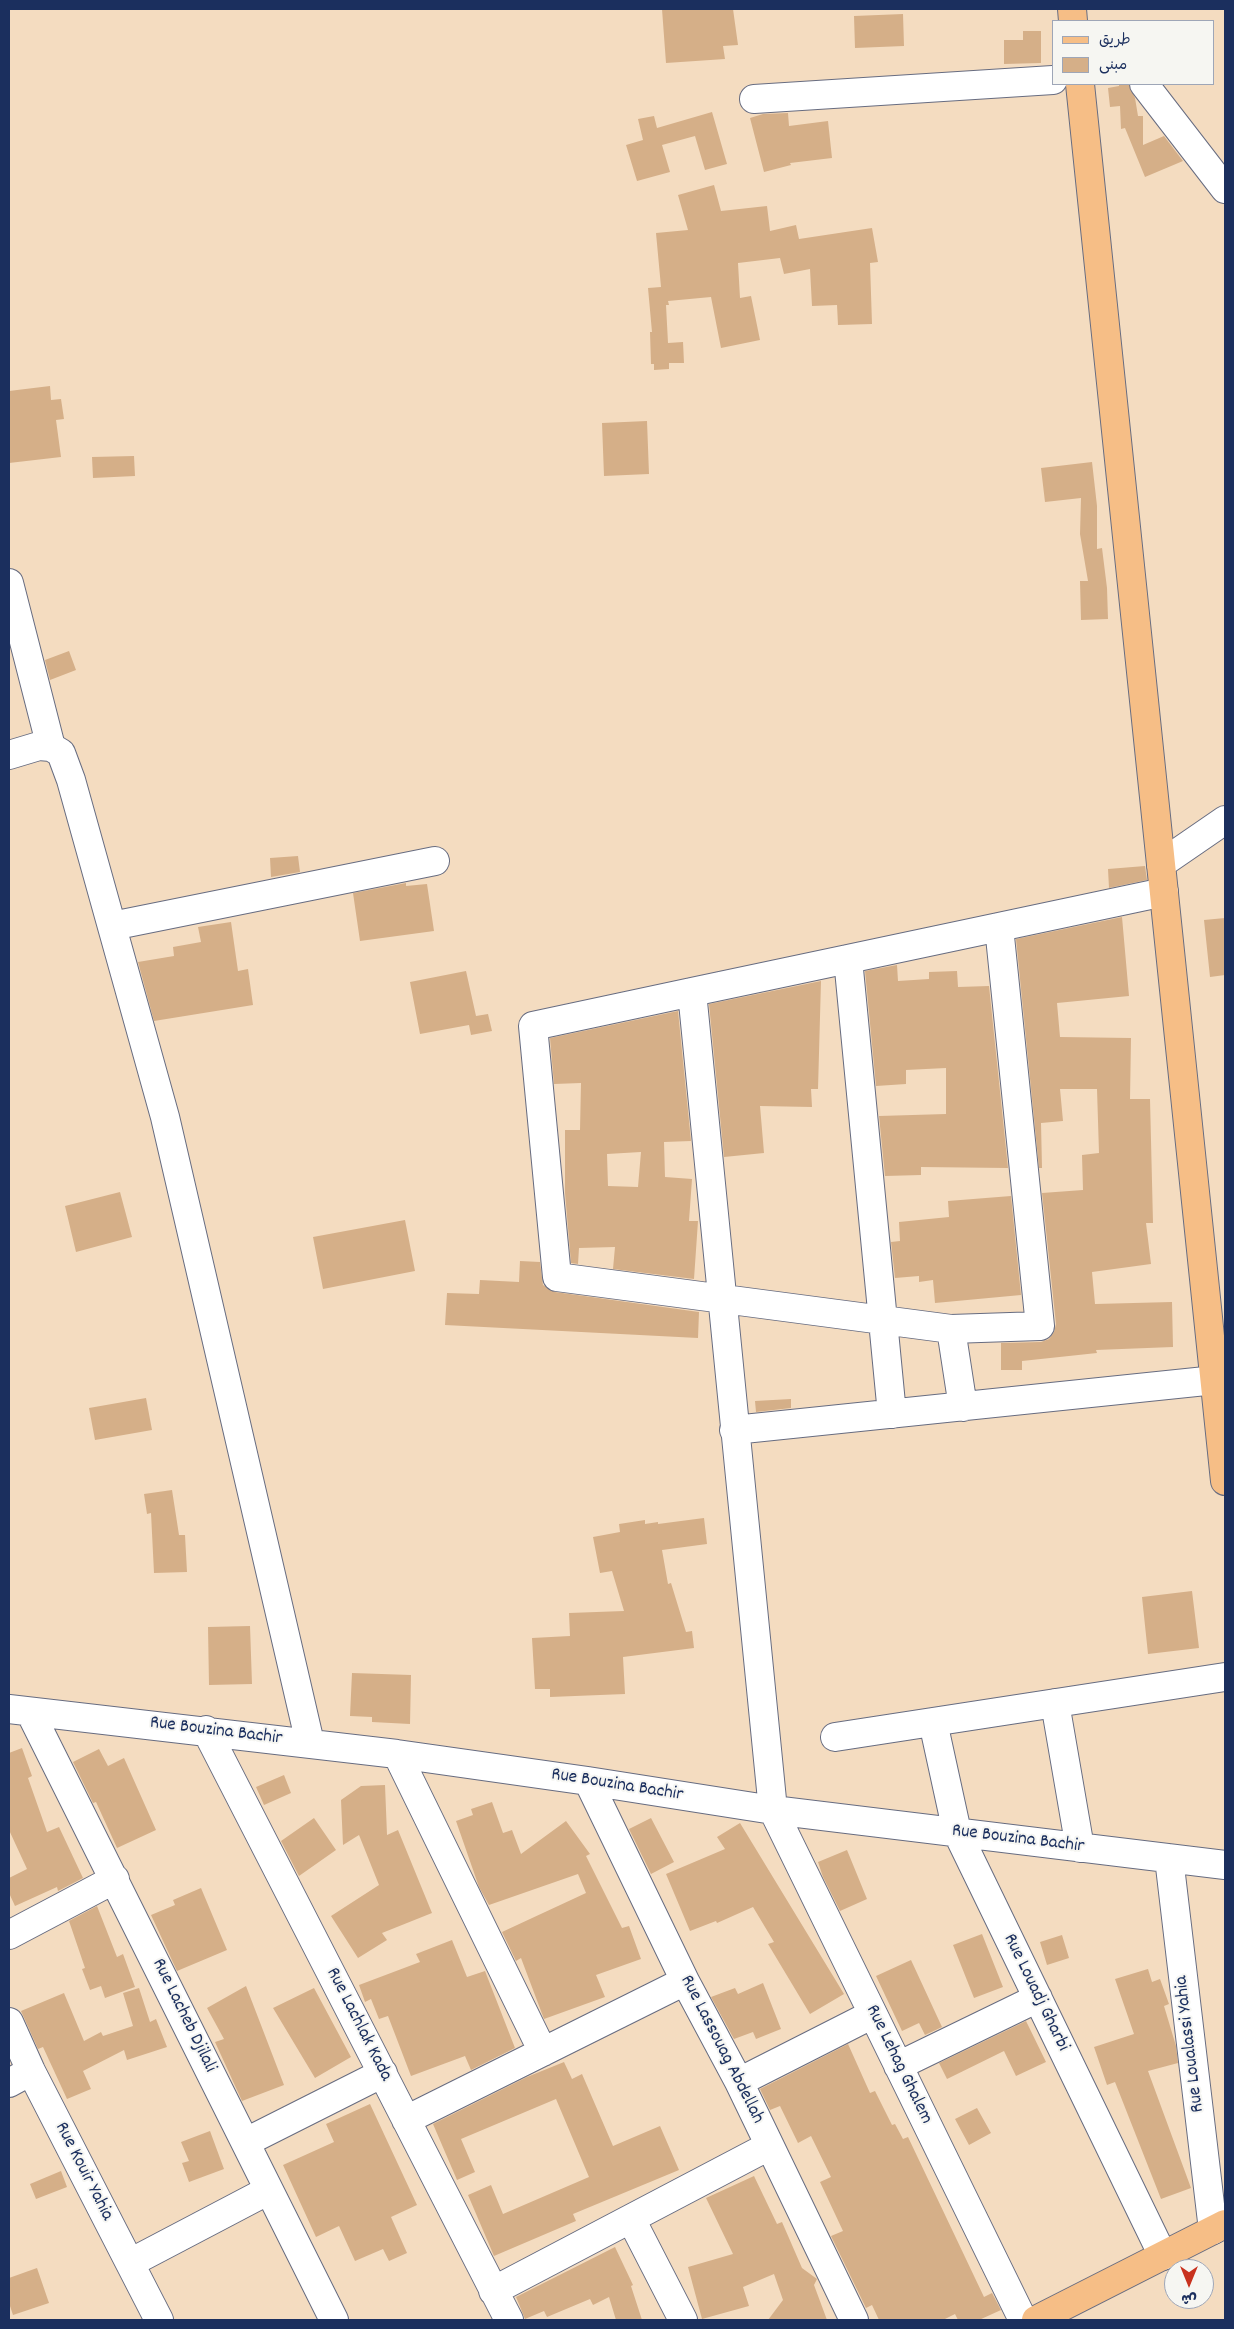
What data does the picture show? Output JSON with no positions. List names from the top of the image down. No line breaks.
{"streets":{"street":["Rue Bouzina Bachir","Rue Louadj Gharbi","Rue Lacheb Djilali","Rue Lachlak Kada","Rue Loualassi Yahia","Rue Lassouag Abdellah","Rue Lehag Ghalem","Rue Kouir Yahia"]},"crossings":[["Rue Bouzina Bachir","Rue Louadj Gharbi"],["Rue Bouzina Bachir","Rue Lacheb Djilali"],["Rue Bouzina Bachir","Rue Lachlak Kada"],["Rue Bouzina Bachir","Rue Loualassi Yahia"],["Rue Bouzina Bachir","Rue Lassouag Abdellah"],["Rue Bouzina Bachir","Rue Lehag Ghalem"]],"legend":["طريق","مبنى"],"north":"bottom"}
